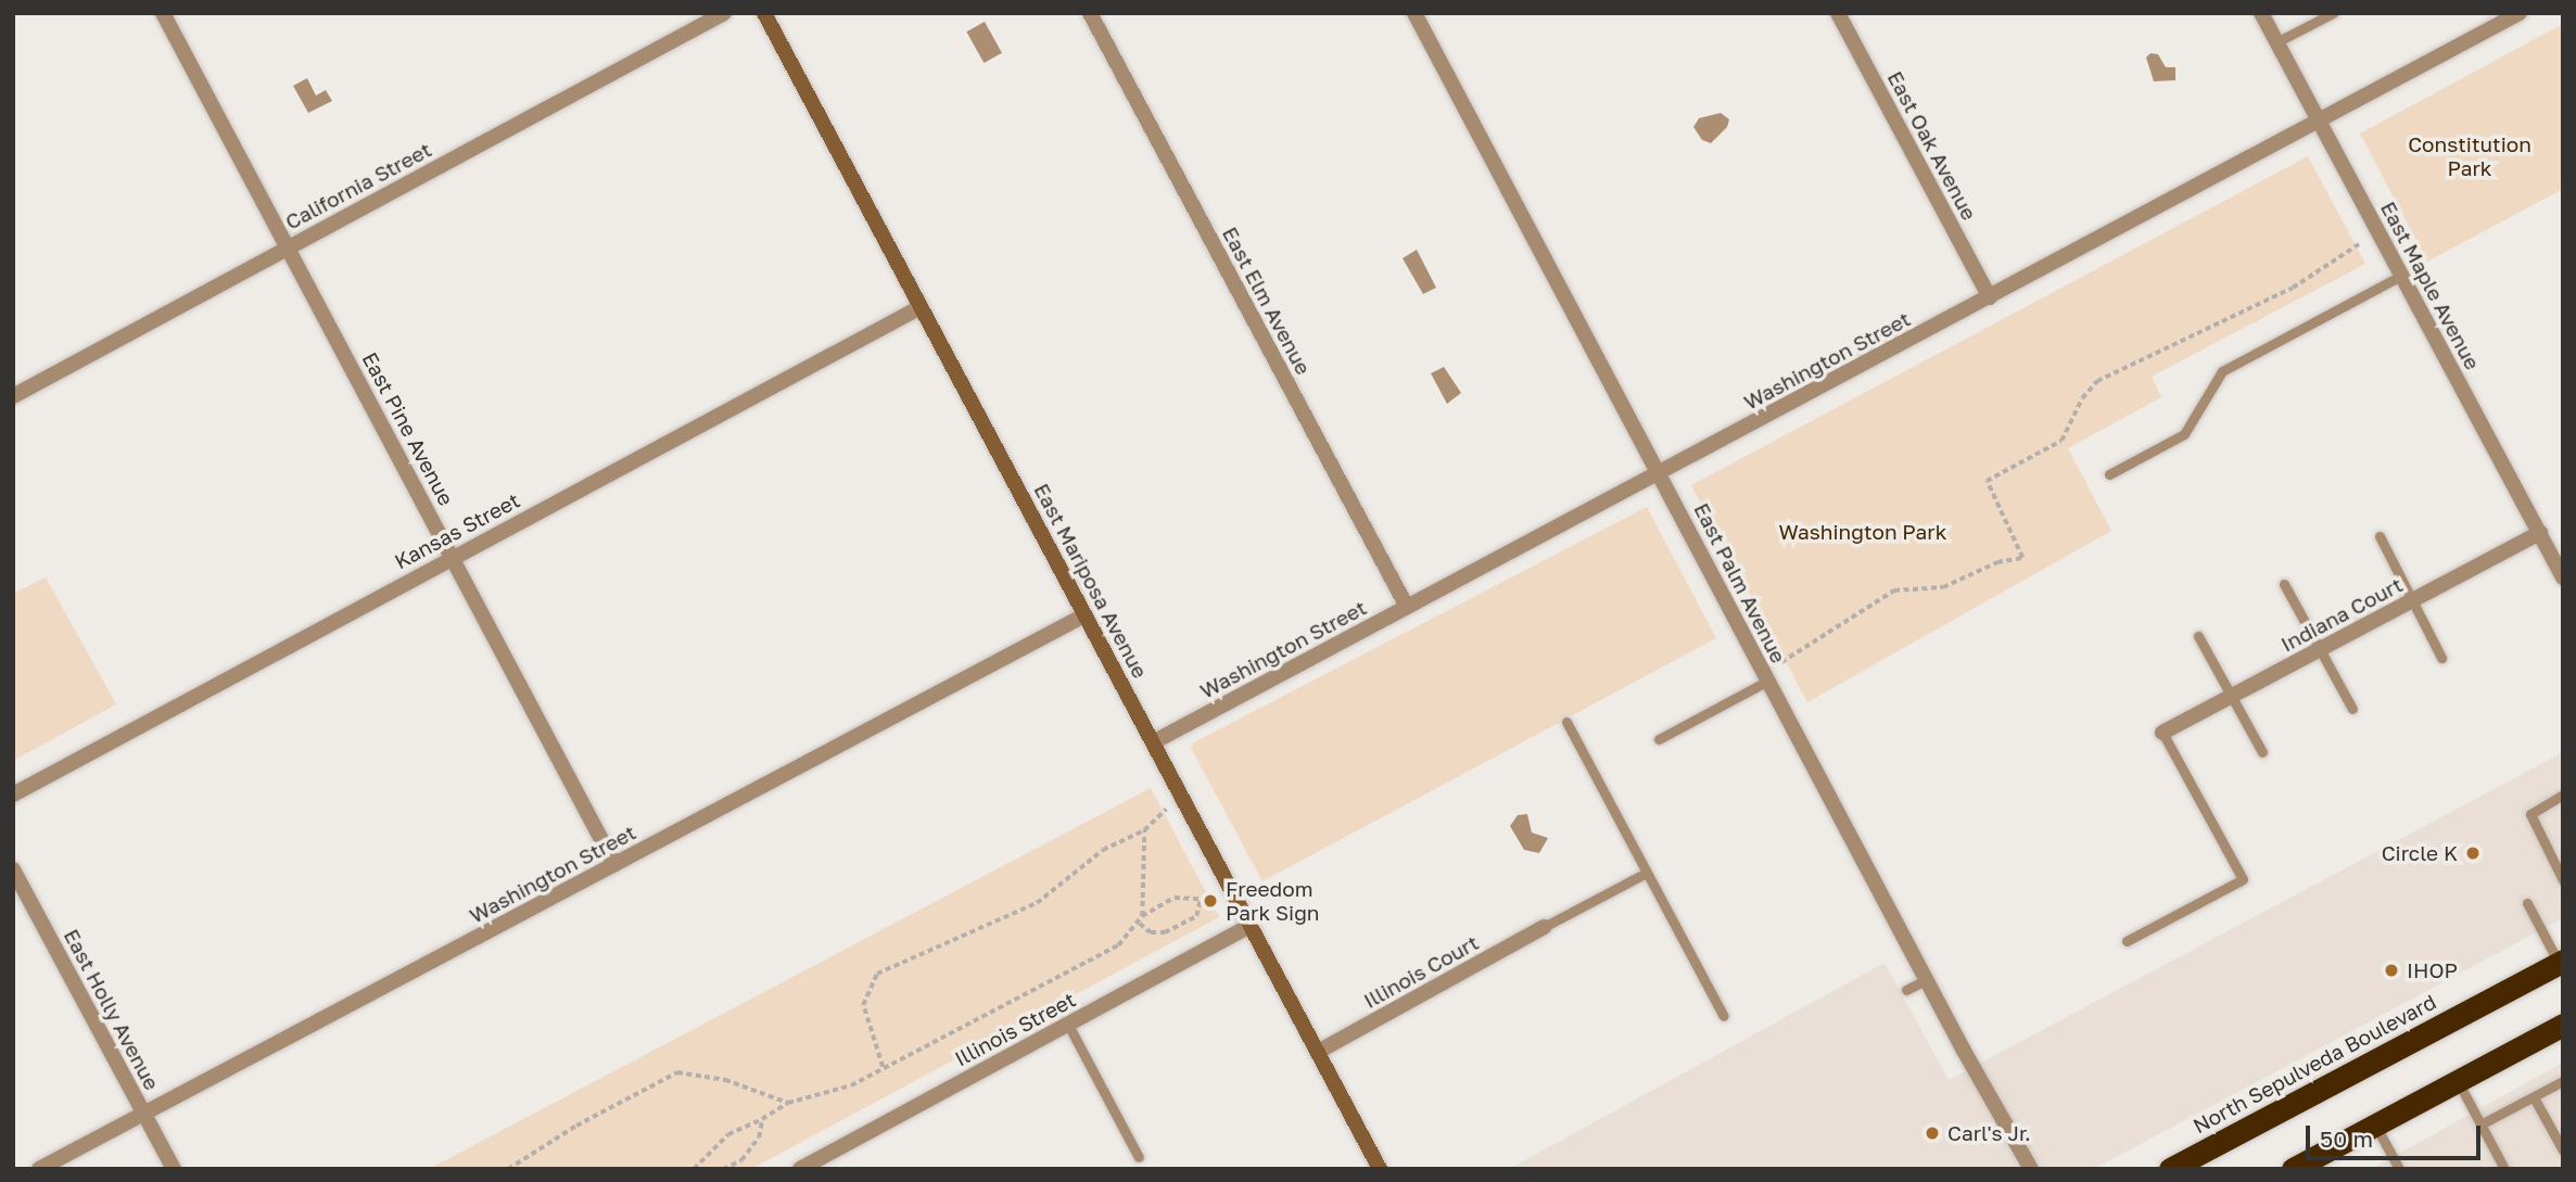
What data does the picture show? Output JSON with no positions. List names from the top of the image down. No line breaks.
{"streets":{"highway":["North Sepulveda Boulevard"],"street":["East Oak Avenue","California Street","East Maple Avenue","East Elm Avenue","Washington Street","East Pine Avenue","Kansas Street","East Mariposa Avenue","East Palm Avenue","Indiana Court","Illinois Court","East Holly Avenue","Illinois Street"]},"crossings":[["East Oak Avenue","Washington Street"],["California Street","East Pine Avenue"],["East Maple Avenue","Washington Street"],["East Maple Avenue","Indiana Court"],["East Elm Avenue","Washington Street"],["Washington Street","East Pine Avenue"],["Washington Street","East Mariposa Avenue"],["Washington Street","East Palm Avenue"],["Washington Street","East Holly Avenue"],["East Pine Avenue","Kansas Street"],["Kansas Street","East Mariposa Avenue"],["East Mariposa Avenue","Illinois Court"],["East Mariposa Avenue","Illinois Street"]],"parks":["Constitution Park","Washington Park"],"places":["Circle K","Freedom Park Sign","IHOP","Carl's Jr."],"scale_bar":"50 m"}
